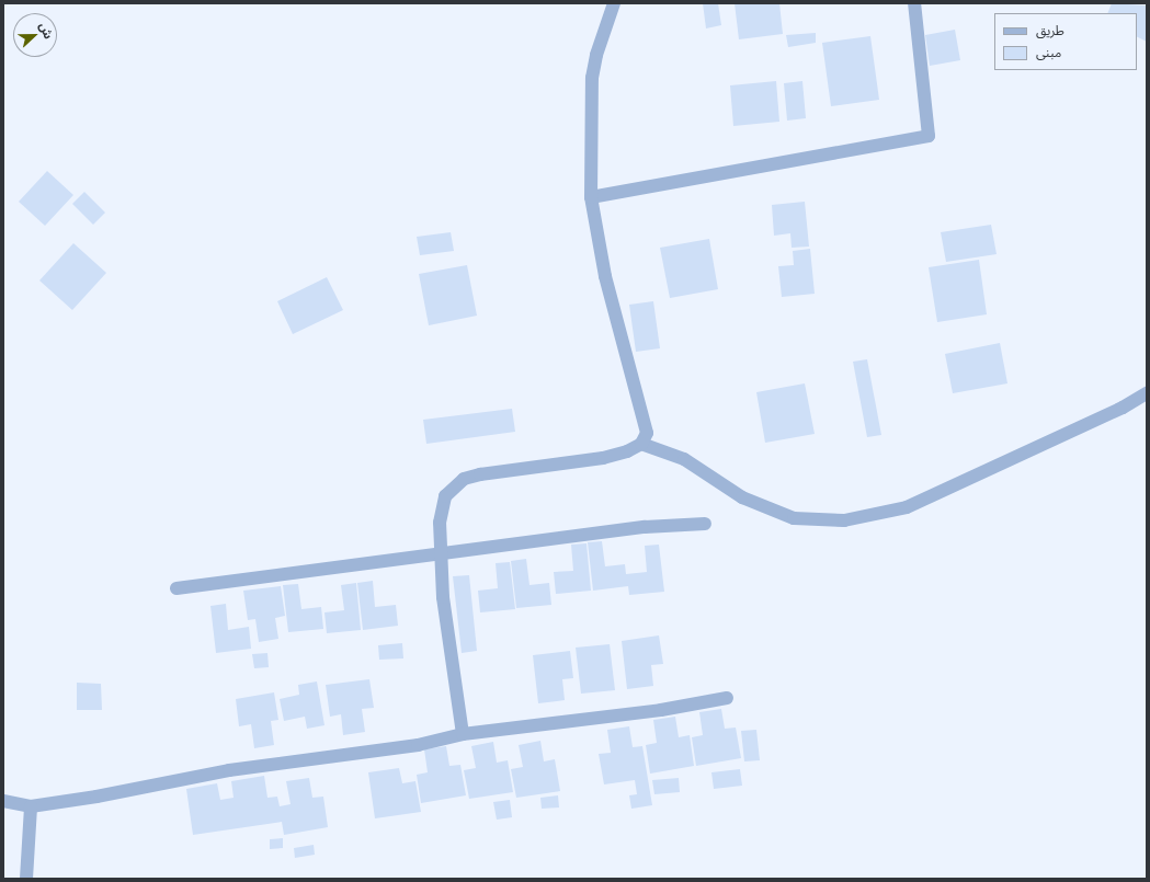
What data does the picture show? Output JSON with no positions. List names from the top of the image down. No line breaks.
{"legend":["طريق","مبنى"],"north":"right"}
